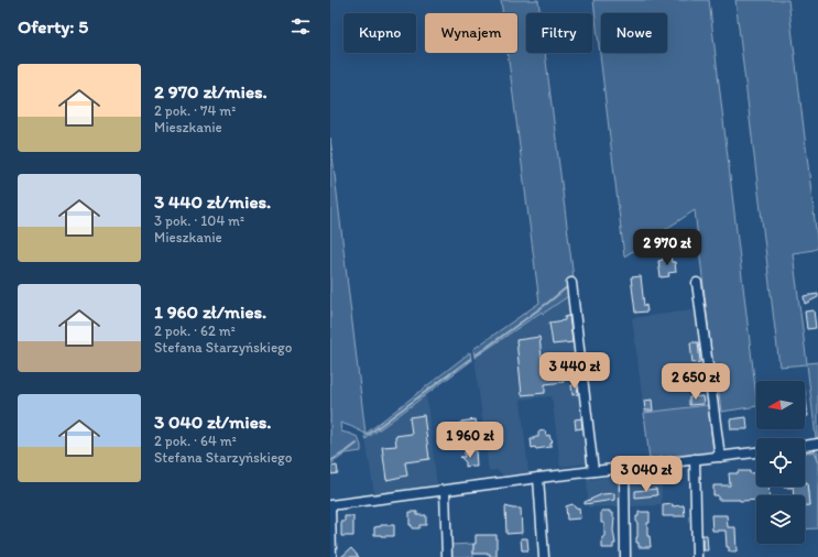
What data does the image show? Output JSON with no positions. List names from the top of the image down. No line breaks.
{"north":"left","page":{"heading":"Oferty: 5","chip":["Kupno","Wynajem","Filtry","Nowe"],"list":[{"name":"2 970 zł/mies.","note":"2 pok. · 74 m² · Mieszkanie"},{"name":"3 440 zł/mies.","note":"3 pok. · 104 m² · Mieszkanie"},{"name":"1 960 zł/mies.","note":"2 pok. · 62 m² · Stefana Starzyńskiego"},{"name":"3 040 zł/mies.","note":"2 pok. · 64 m² · Stefana Starzyńskiego"}],"price":["2 970 zł","3 440 zł","2 650 zł","1 960 zł","3 040 zł"]}}
